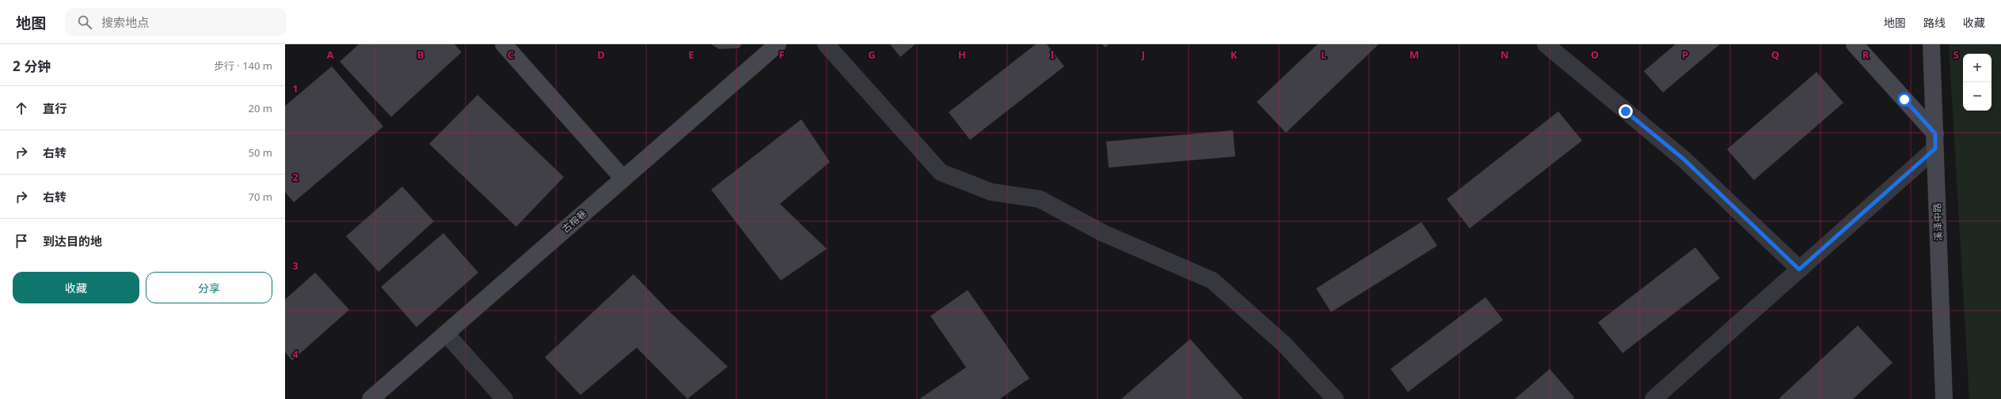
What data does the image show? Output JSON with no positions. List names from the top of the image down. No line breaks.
{"streets":{"street":["古榕巷","溪泽中路"]},"page":{"header":"地图","search":"搜索地点","nav":["地图","路线","收藏"],"heading":["2 分钟","步行 · 140 m"],"map_buttons":["+","−"],"list":[["直行","20 m"],["右转","50 m"],["右转","70 m"],"到达目的地"],"buttons":["收藏","分享"]},"grid":{"columns":["A","B","C","D","E","F","G","H","I","J","K","L","M","N","O","P","Q","R","S"],"rows":["1","2","3","4"]}}
